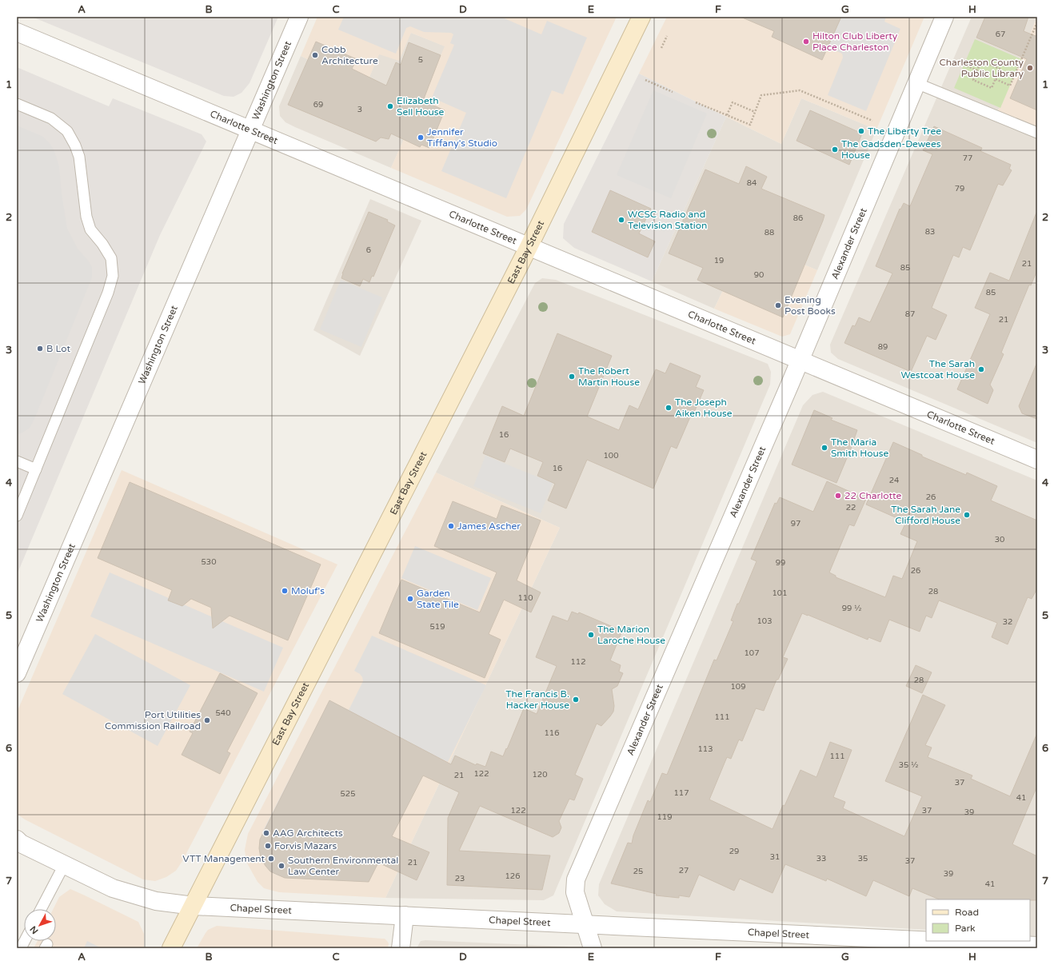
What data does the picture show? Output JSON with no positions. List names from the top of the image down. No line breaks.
{"streets":{"main road":["East Bay Street"],"street":["Washington Street","Charlotte Street","Alexander Street","Chapel Street"]},"crossings":[["Washington Street","Charlotte Street"],["Charlotte Street","Alexander Street"],["Charlotte Street","East Bay Street"],["Alexander Street","Chapel Street"],["East Bay Street","Chapel Street"]],"places":["Hilton Club Liberty Place Charleston","Cobb Architecture","Charleston County Public Library","Elizabeth Sell House","The Liberty Tree","Jennifer Tiffany's Studio","The Gadsden-Dewees House","WCSC Radio and Television Station","Evening Post Books","B Lot","The Sarah Westcoat House","The Robert Martin House","The Joseph Aiken House","The Maria Smith House","22 Charlotte","The Sarah Jane Clifford House","James Ascher","Moluf's","Garden State Tile","The Marion Laroche House","The Francis B. Hacker House","Port Utilities Commission Railroad","AAG Architects","Forvis Mazars","VTT Management","Southern Environmental Law Center"],"house_numbers":["67","5","69","3","77","84","79","86","83","88","6","19","21","85","90","85","87","21","89","16","100","16","24","26","22","97","30","530","99","26","28","101","110","99 ½","103","32","519","107","112","28","109","540","111","116","113","111","35 ½","122","120","21","37","117","525","41","122","37","39","119","29","31","33","35","37","21","27","25","39","126","23","41"],"legend":["Road","Park"],"north":"bottom left","grid":{"columns":["A","B","C","D","E","F","G","H"],"rows":["1","2","3","4","5","6","7"]}}
